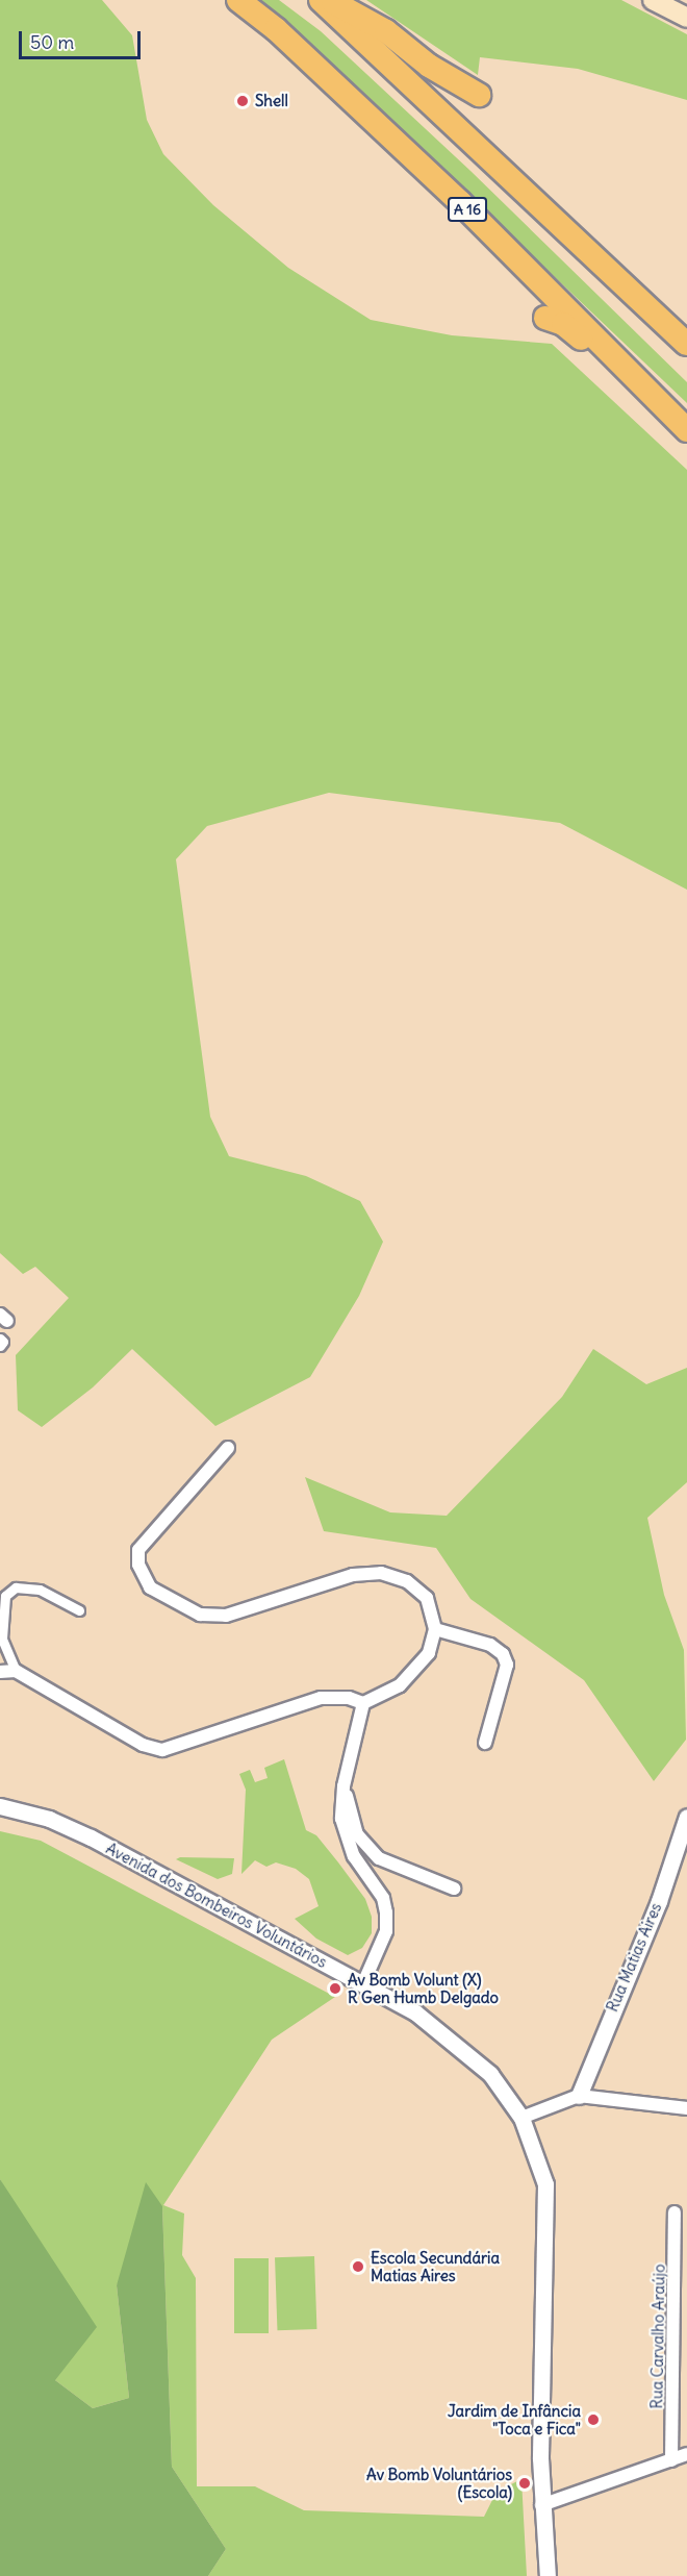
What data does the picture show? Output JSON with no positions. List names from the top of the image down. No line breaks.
{"streets":{"highway":["A 16"],"street":["Avenida dos Bombeiros Voluntários","Rua Matias Aires","Rua Carvalho Araújo"]},"places":["Shell","Av Bomb Volunt (X) R Gen Humb Delgado","Escola Secundária Matias Aires","Jardim de Infância \"Toca e Fica\"","Av Bomb Voluntários (Escola)"],"scale_bar":"50 m"}
